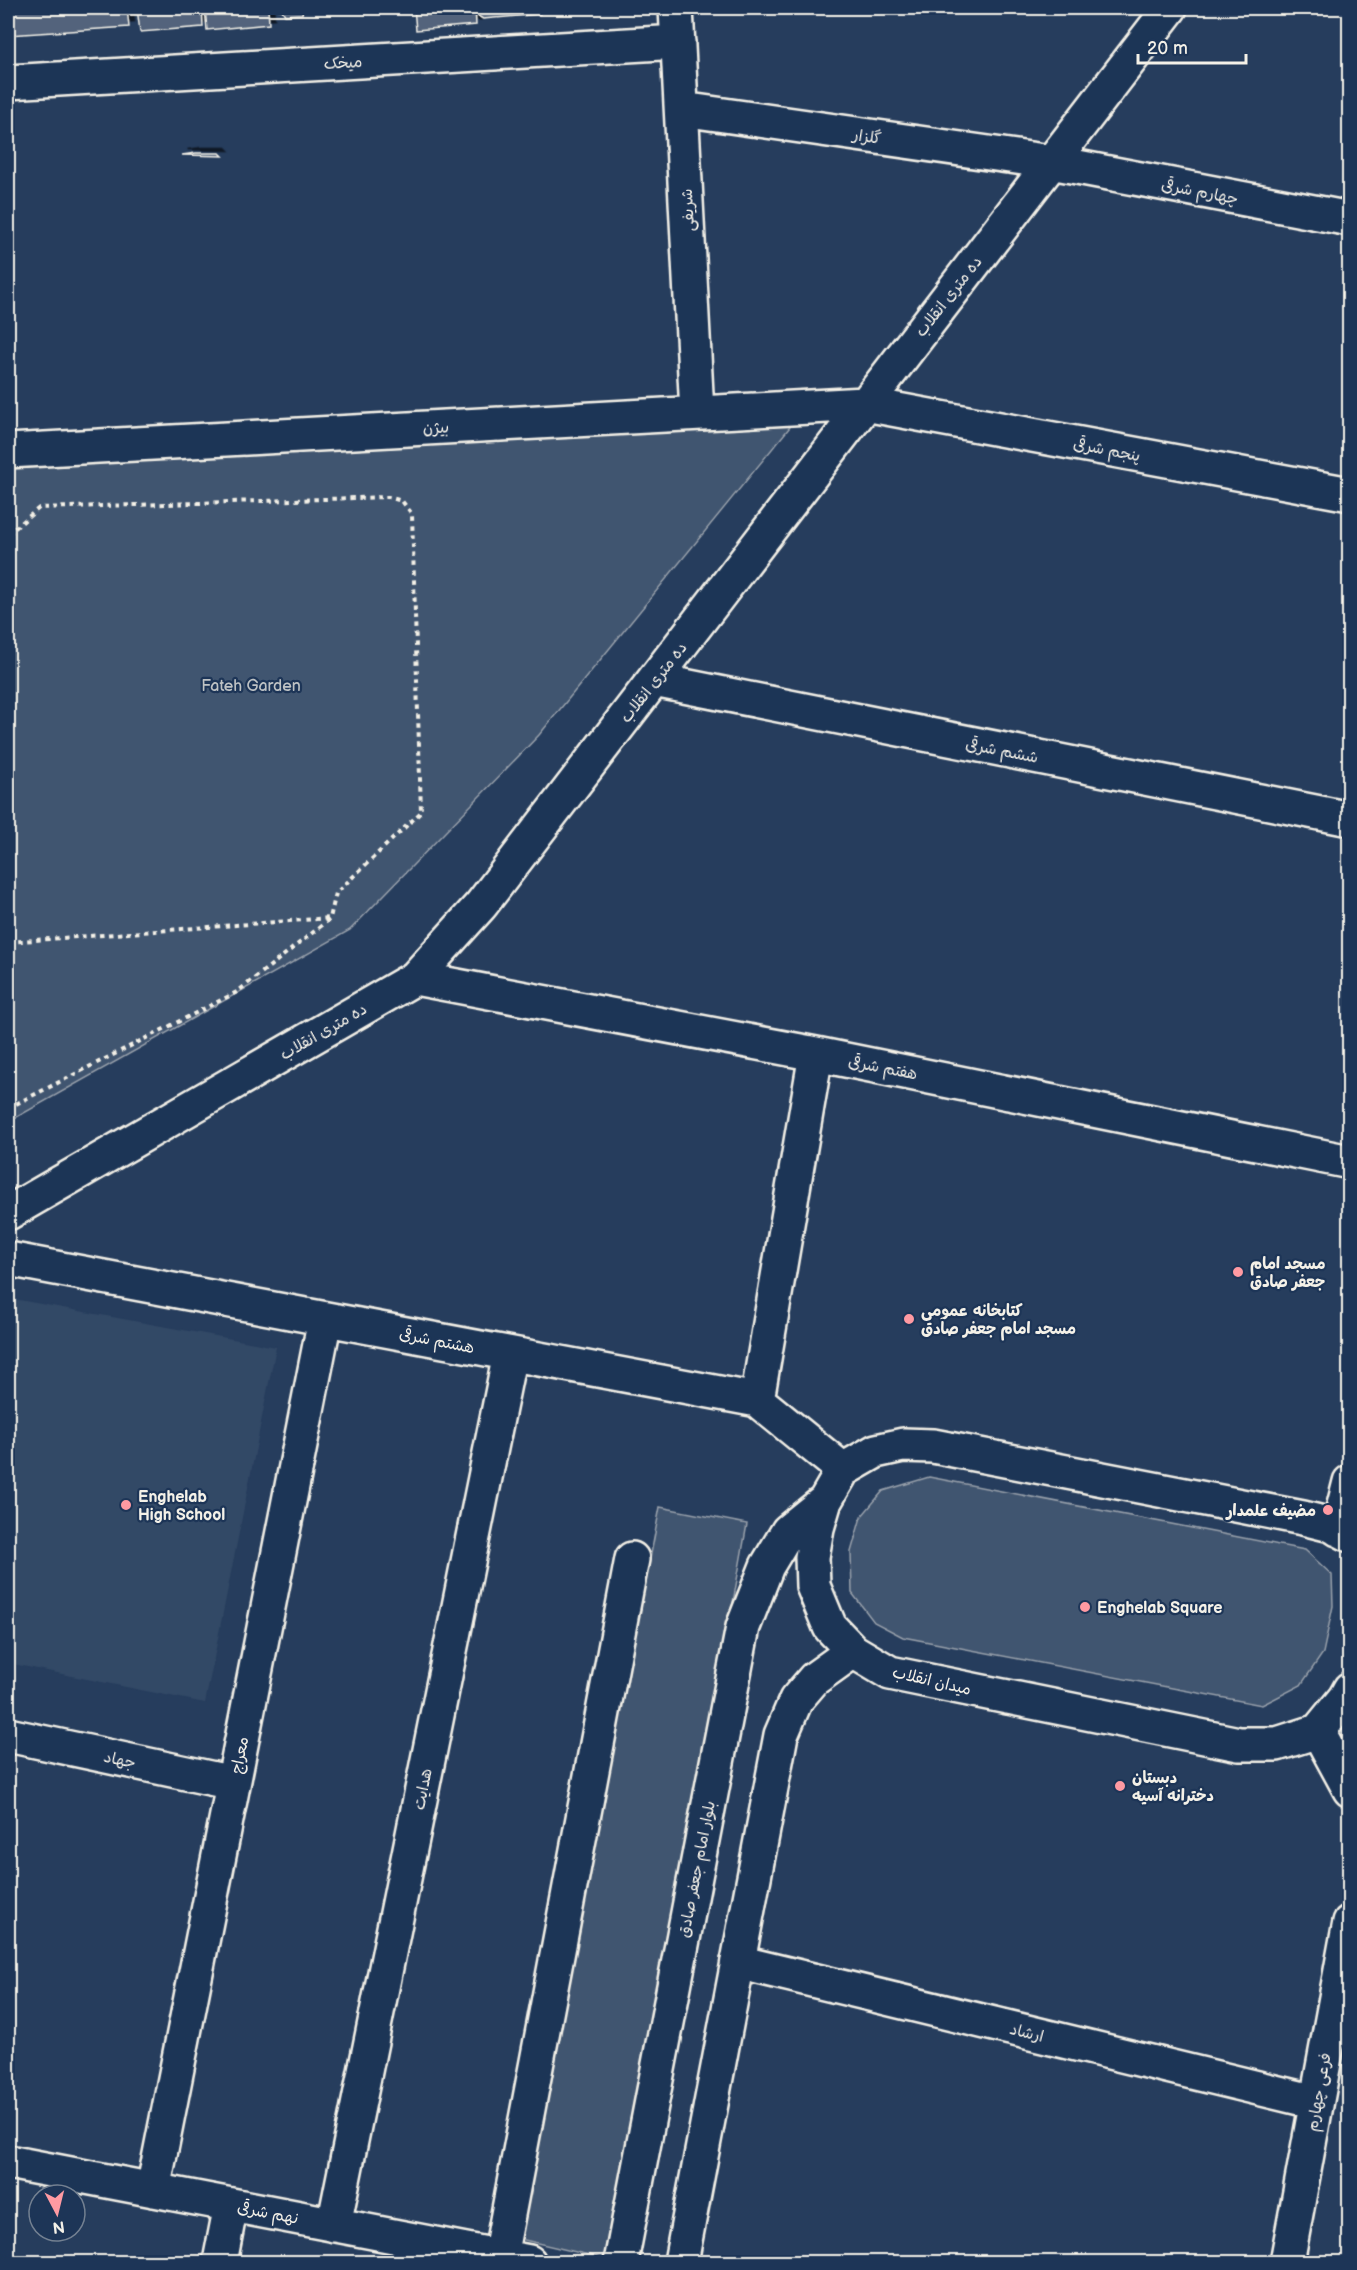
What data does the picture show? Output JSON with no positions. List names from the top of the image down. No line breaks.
{"streets":{"street":["میخک","گلزار","چهارم شرقی","شریفی","ده متری انقلاب","بیژن","پنجم شرقی","ششم شرقی","هفتم شرقی","هشتم شرقی","میدان انقلاب","معراج","جهاد","هدایت","بلوار امام جعفر صادق","ارشاد","فرعی چهارم","نهم شرقی"]},"crossings":[["میخک","شریفی"],["گلزار","چهارم شرقی"],["گلزار","شریفی"],["گلزار","ده متری انقلاب"],["چهارم شرقی","ده متری انقلاب"],["شریفی","بیژن"],["ده متری انقلاب","بیژن"],["ده متری انقلاب","پنجم شرقی"],["ده متری انقلاب","ششم شرقی"],["ده متری انقلاب","هفتم شرقی"],["بیژن","پنجم شرقی"],["هشتم شرقی","میدان انقلاب"],["هشتم شرقی","معراج"],["هشتم شرقی","هدایت"],["میدان انقلاب","بلوار امام جعفر صادق"],["معراج","جهاد"],["معراج","نهم شرقی"],["هدایت","نهم شرقی"],["ارشاد","فرعی چهارم"]],"parks":["Fateh Garden"],"places":["مسجد امام جعفر صادق","کتابخانه عمومی مسجد امام جعفر صادق","Enghelab High School","مضیف علمدار","Enghelab Square","دبستان دخترانه آسیه"],"scale_bar":"20 m","north":"bottom"}
